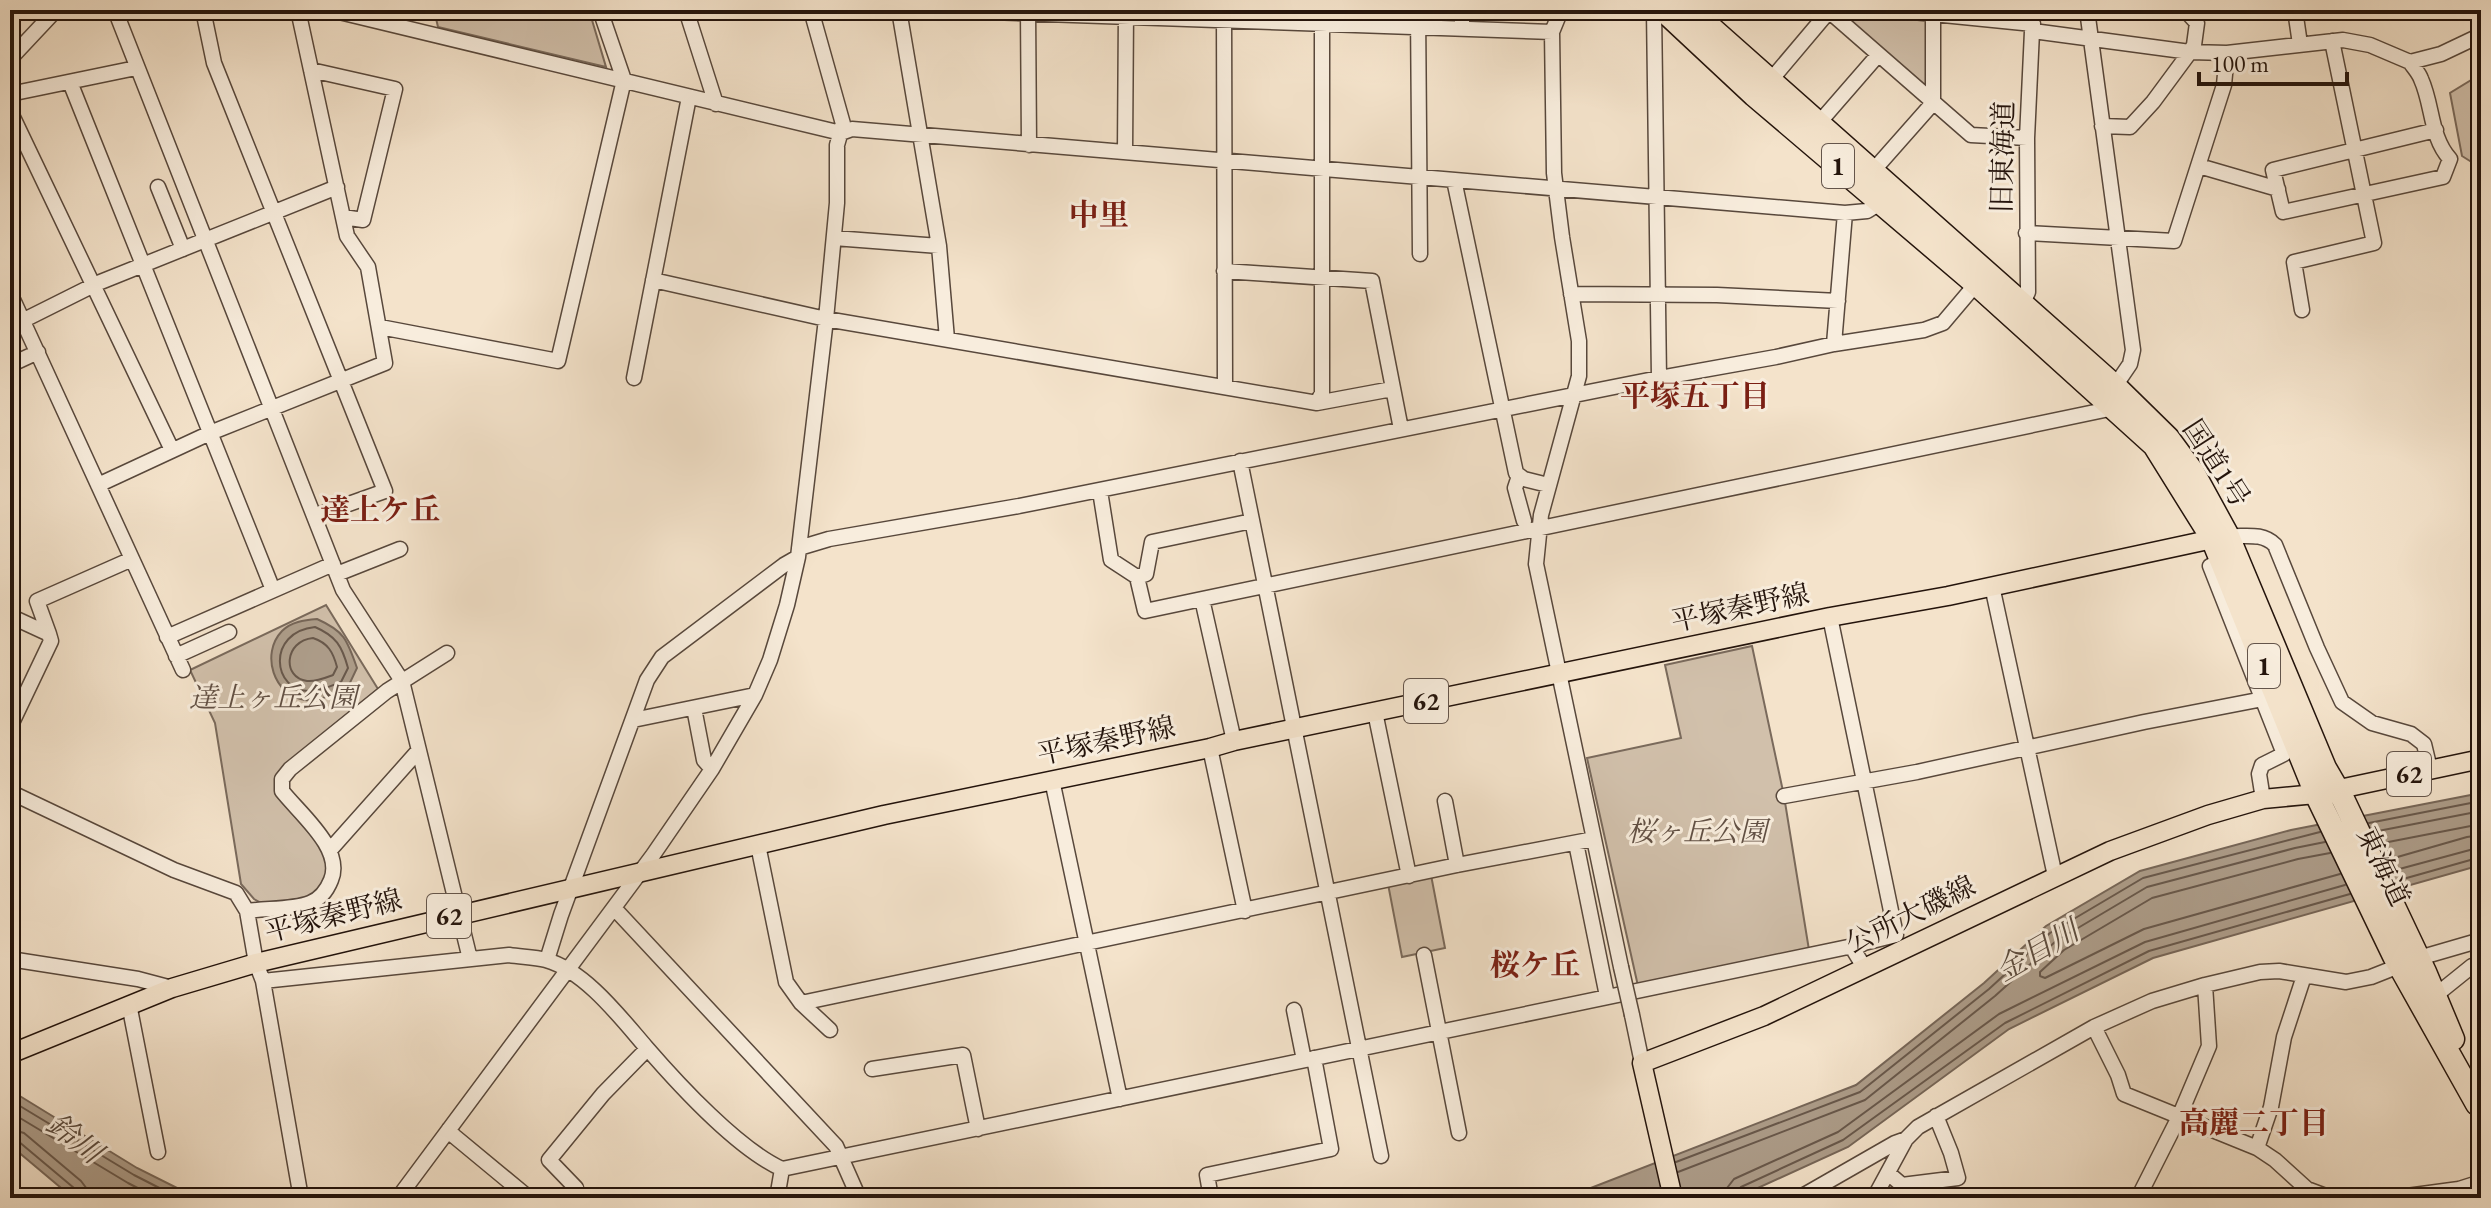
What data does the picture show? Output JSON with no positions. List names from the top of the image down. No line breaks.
{"streets":{"highway":["1","国道1号","東海道"],"main road":["平塚秦野線","62","公所大磯線"],"street":["旧東海道"]},"crossings":[["旧東海道","国道1号"],["1","東海道"],["国道1号","平塚秦野線"],["国道1号","62"],["国道1号","東海道"],["国道1号","公所大磯線"],["62","東海道"],["62","公所大磯線"],["東海道","公所大磯線"]],"districts":["中里","平塚五丁目","達上ケ丘","桜ケ丘","高麗二丁目"],"water":["金目川","鈴川"],"parks":["達上ヶ丘公園","桜ヶ丘公園"],"scale_bar":"100 m"}
